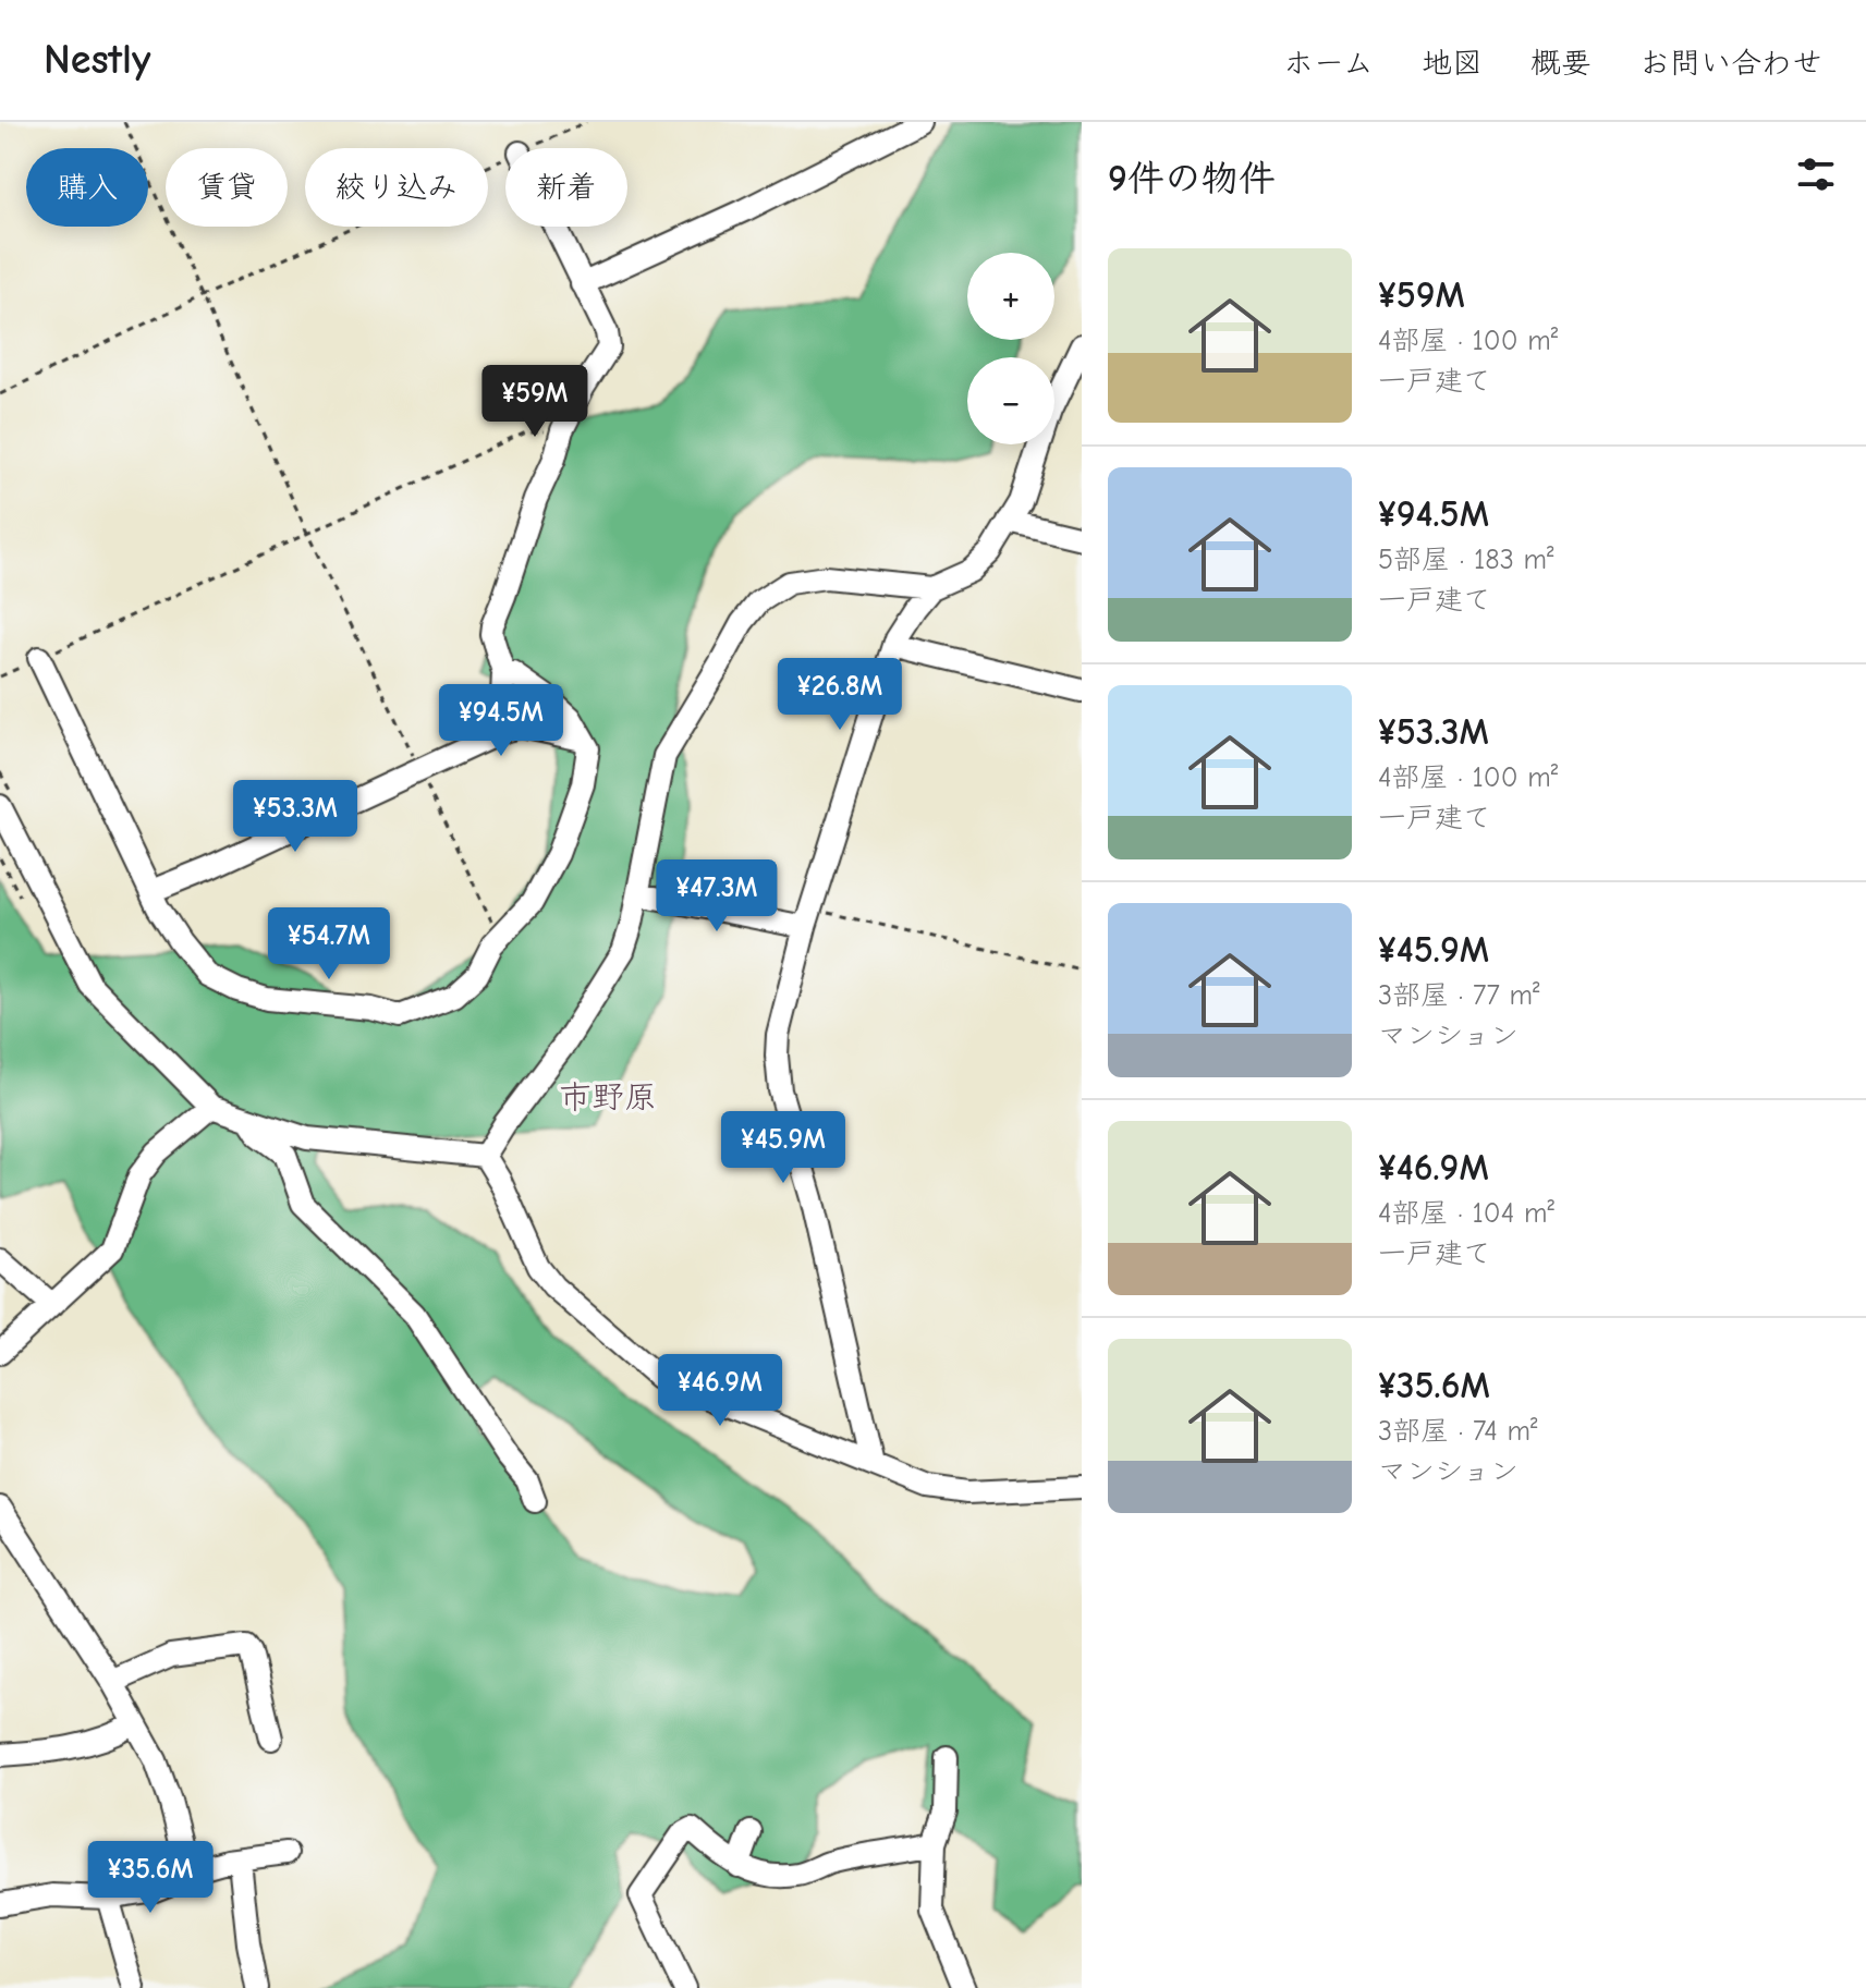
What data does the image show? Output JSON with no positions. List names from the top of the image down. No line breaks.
{"districts":["市野原"],"page":{"header":"Nestly","nav":["ホーム","地図","概要","お問い合わせ"],"heading":"9件の物件","chip":["購入","賃貸","絞り込み","新着"],"list":[{"name":"¥59M","note":"4部屋 · 100 m² · 一戸建て"},{"name":"¥94.5M","note":"5部屋 · 183 m² · 一戸建て"},{"name":"¥53.3M","note":"4部屋 · 100 m² · 一戸建て"},{"name":"¥45.9M","note":"3部屋 · 77 m² · マンション"},{"name":"¥46.9M","note":"4部屋 · 104 m² · 一戸建て"},{"name":"¥35.6M","note":"3部屋 · 74 m² · マンション"}],"map_buttons":["+","−"],"price":["¥59M","¥26.8M","¥94.5M","¥53.3M","¥47.3M","¥54.7M","¥45.9M","¥46.9M","¥35.6M"]}}
